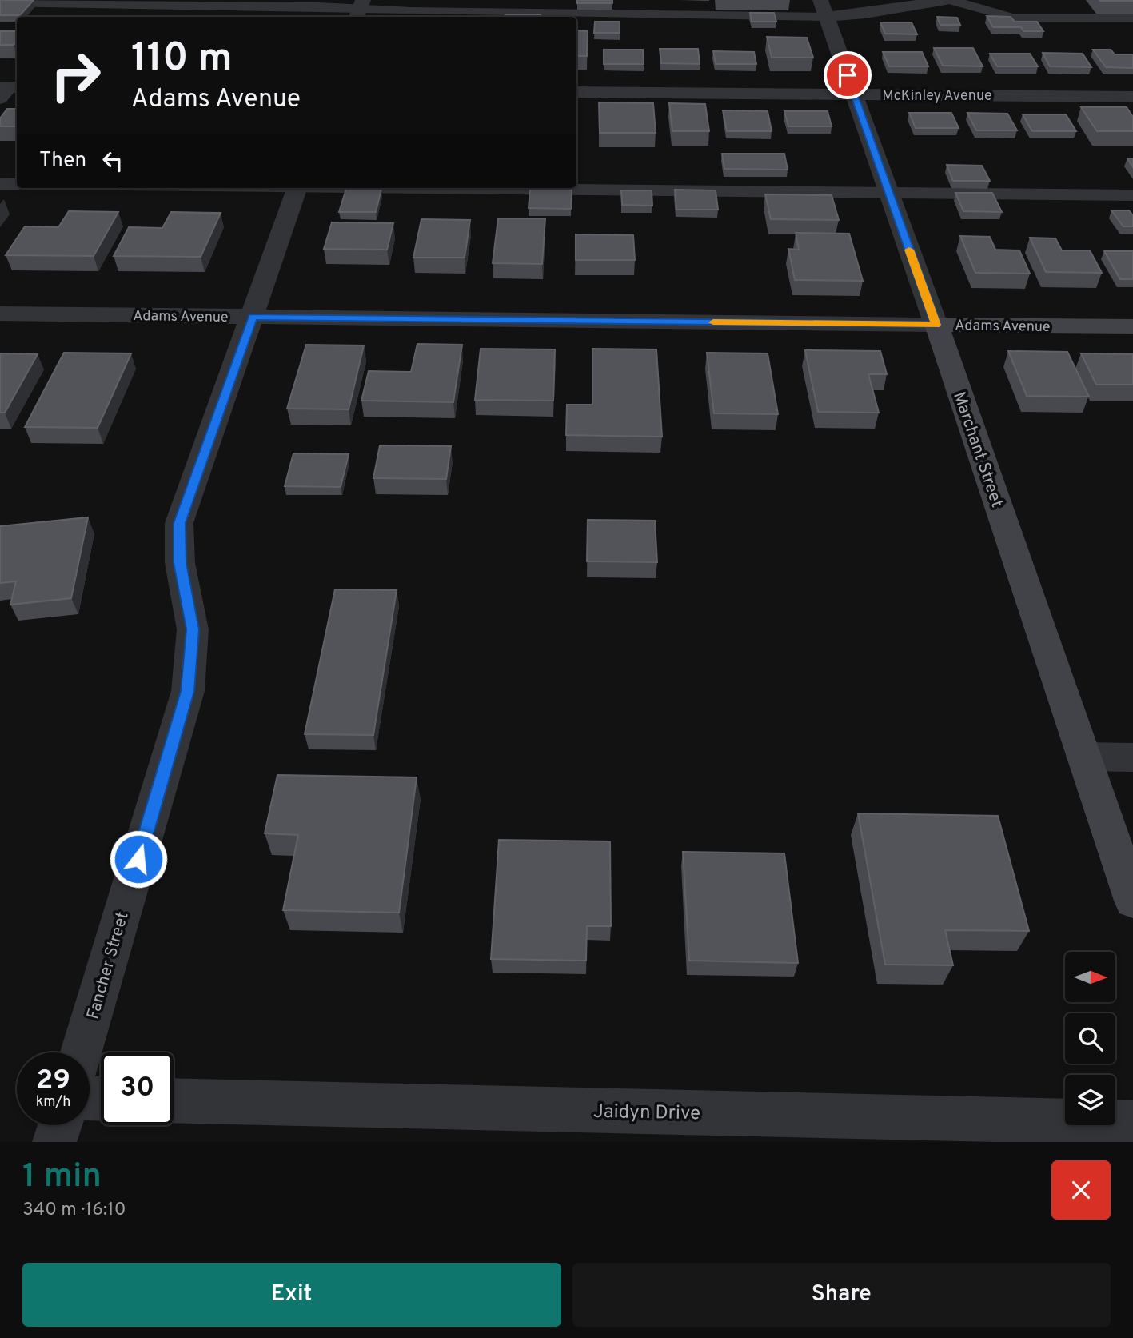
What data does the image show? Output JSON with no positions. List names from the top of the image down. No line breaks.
{"streets":{"street":["McKinley Avenue","Adams Avenue","Marchant Street","Fancher Street","Jaidyn Drive"]},"crossings":[["McKinley Avenue","Marchant Street"],["Adams Avenue","Marchant Street"],["Adams Avenue","Fancher Street"]],"north":"right","page":{"turn":["110 m","Adams Avenue"],"then":"Then","speed":"29 km/h","limit":"30","heading":["1 min","340 m · 16:10"],"buttons":["Exit","Share"]}}
